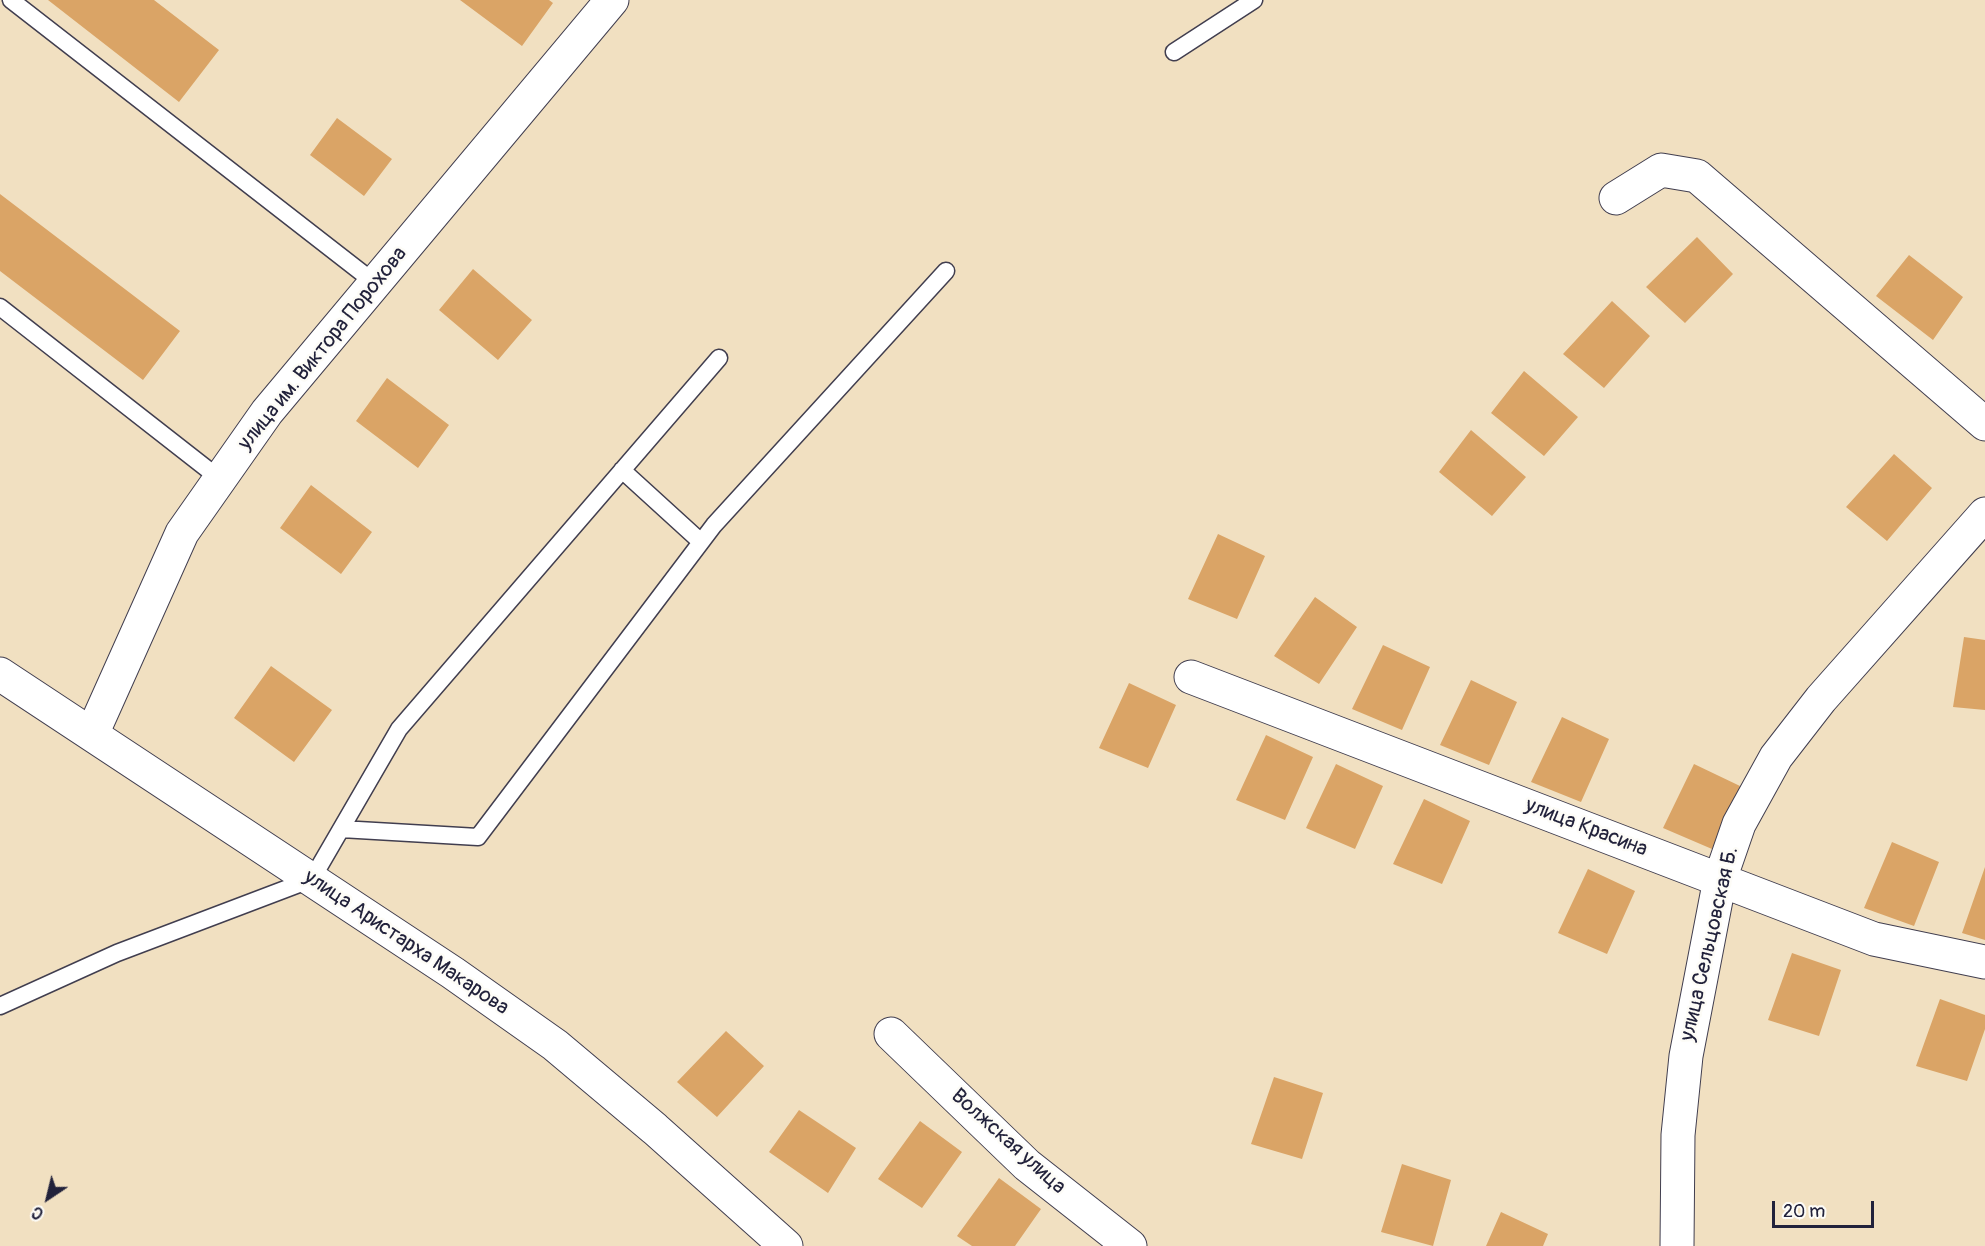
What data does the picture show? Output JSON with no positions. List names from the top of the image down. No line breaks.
{"streets":{"street":["улица им. Виктора Порохова","улица Красина","улица Аристарха Макарова","улица Сельцовская Б.","Волжская улица"]},"crossings":[["улица им. Виктора Порохова","улица Аристарха Макарова"],["улица Красина","улица Сельцовская Б."]],"scale_bar":"20 m","north":"bottom left"}
